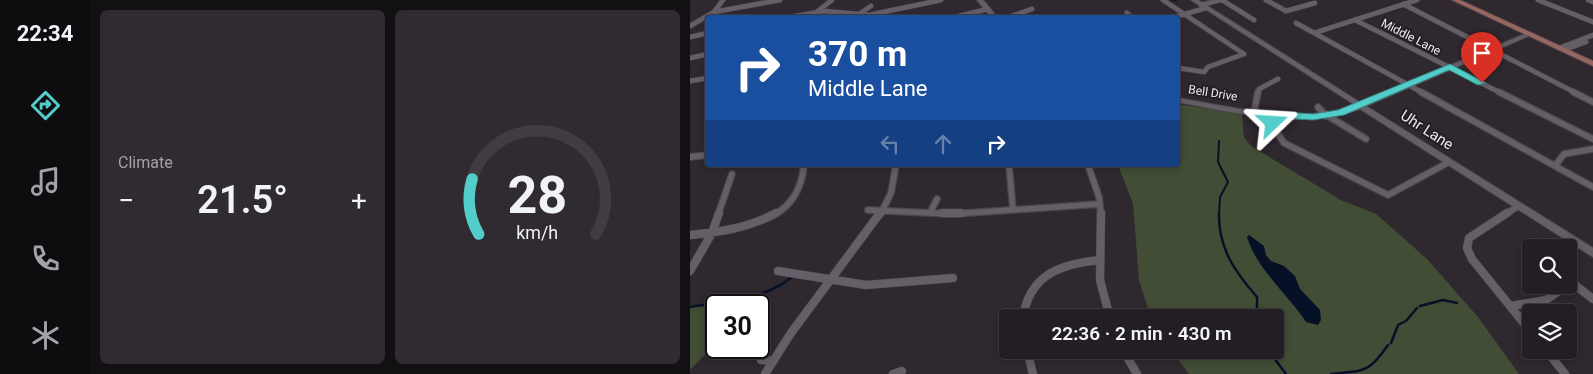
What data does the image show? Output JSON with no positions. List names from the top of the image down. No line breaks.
{"streets":{"street":["Middle Lane","Bell Drive","Uhr Lane"]},"crossings":[["Middle Lane","Bell Drive"],["Bell Drive","Uhr Lane"]],"page":{"tabs":"22:34","tile":"Climate","turn":["370 m","Middle Lane"],"heat":["−","21.5°","+"],"limit":"30","trip":"22:36 · 2 min · 430 m","gauge":["28","km/h"]}}
